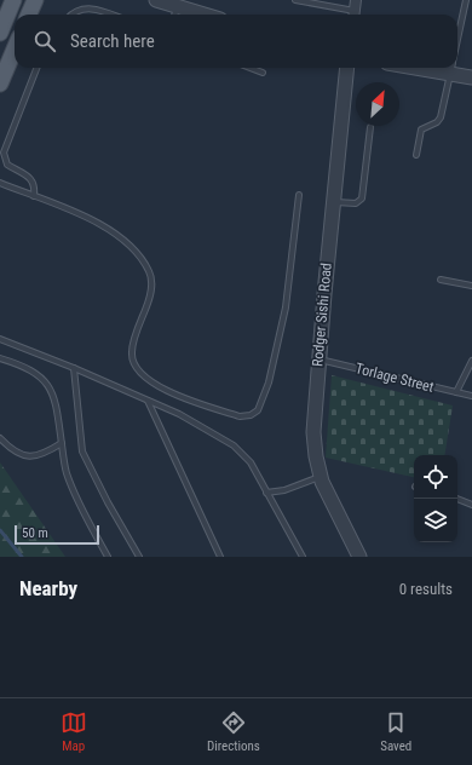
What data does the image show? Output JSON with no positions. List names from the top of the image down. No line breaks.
{"streets":{"street":["Rodger Sishi Road"],"lane":["Torlage Street"]},"crossings":[["Rodger Sishi Road","Torlage Street"]],"scale_bar":"50 m","north":"top right","page":{"search":"Search here","scale":"50 m","heading":["Nearby","0 results"],"nav":["Map","Directions","Saved"]}}
